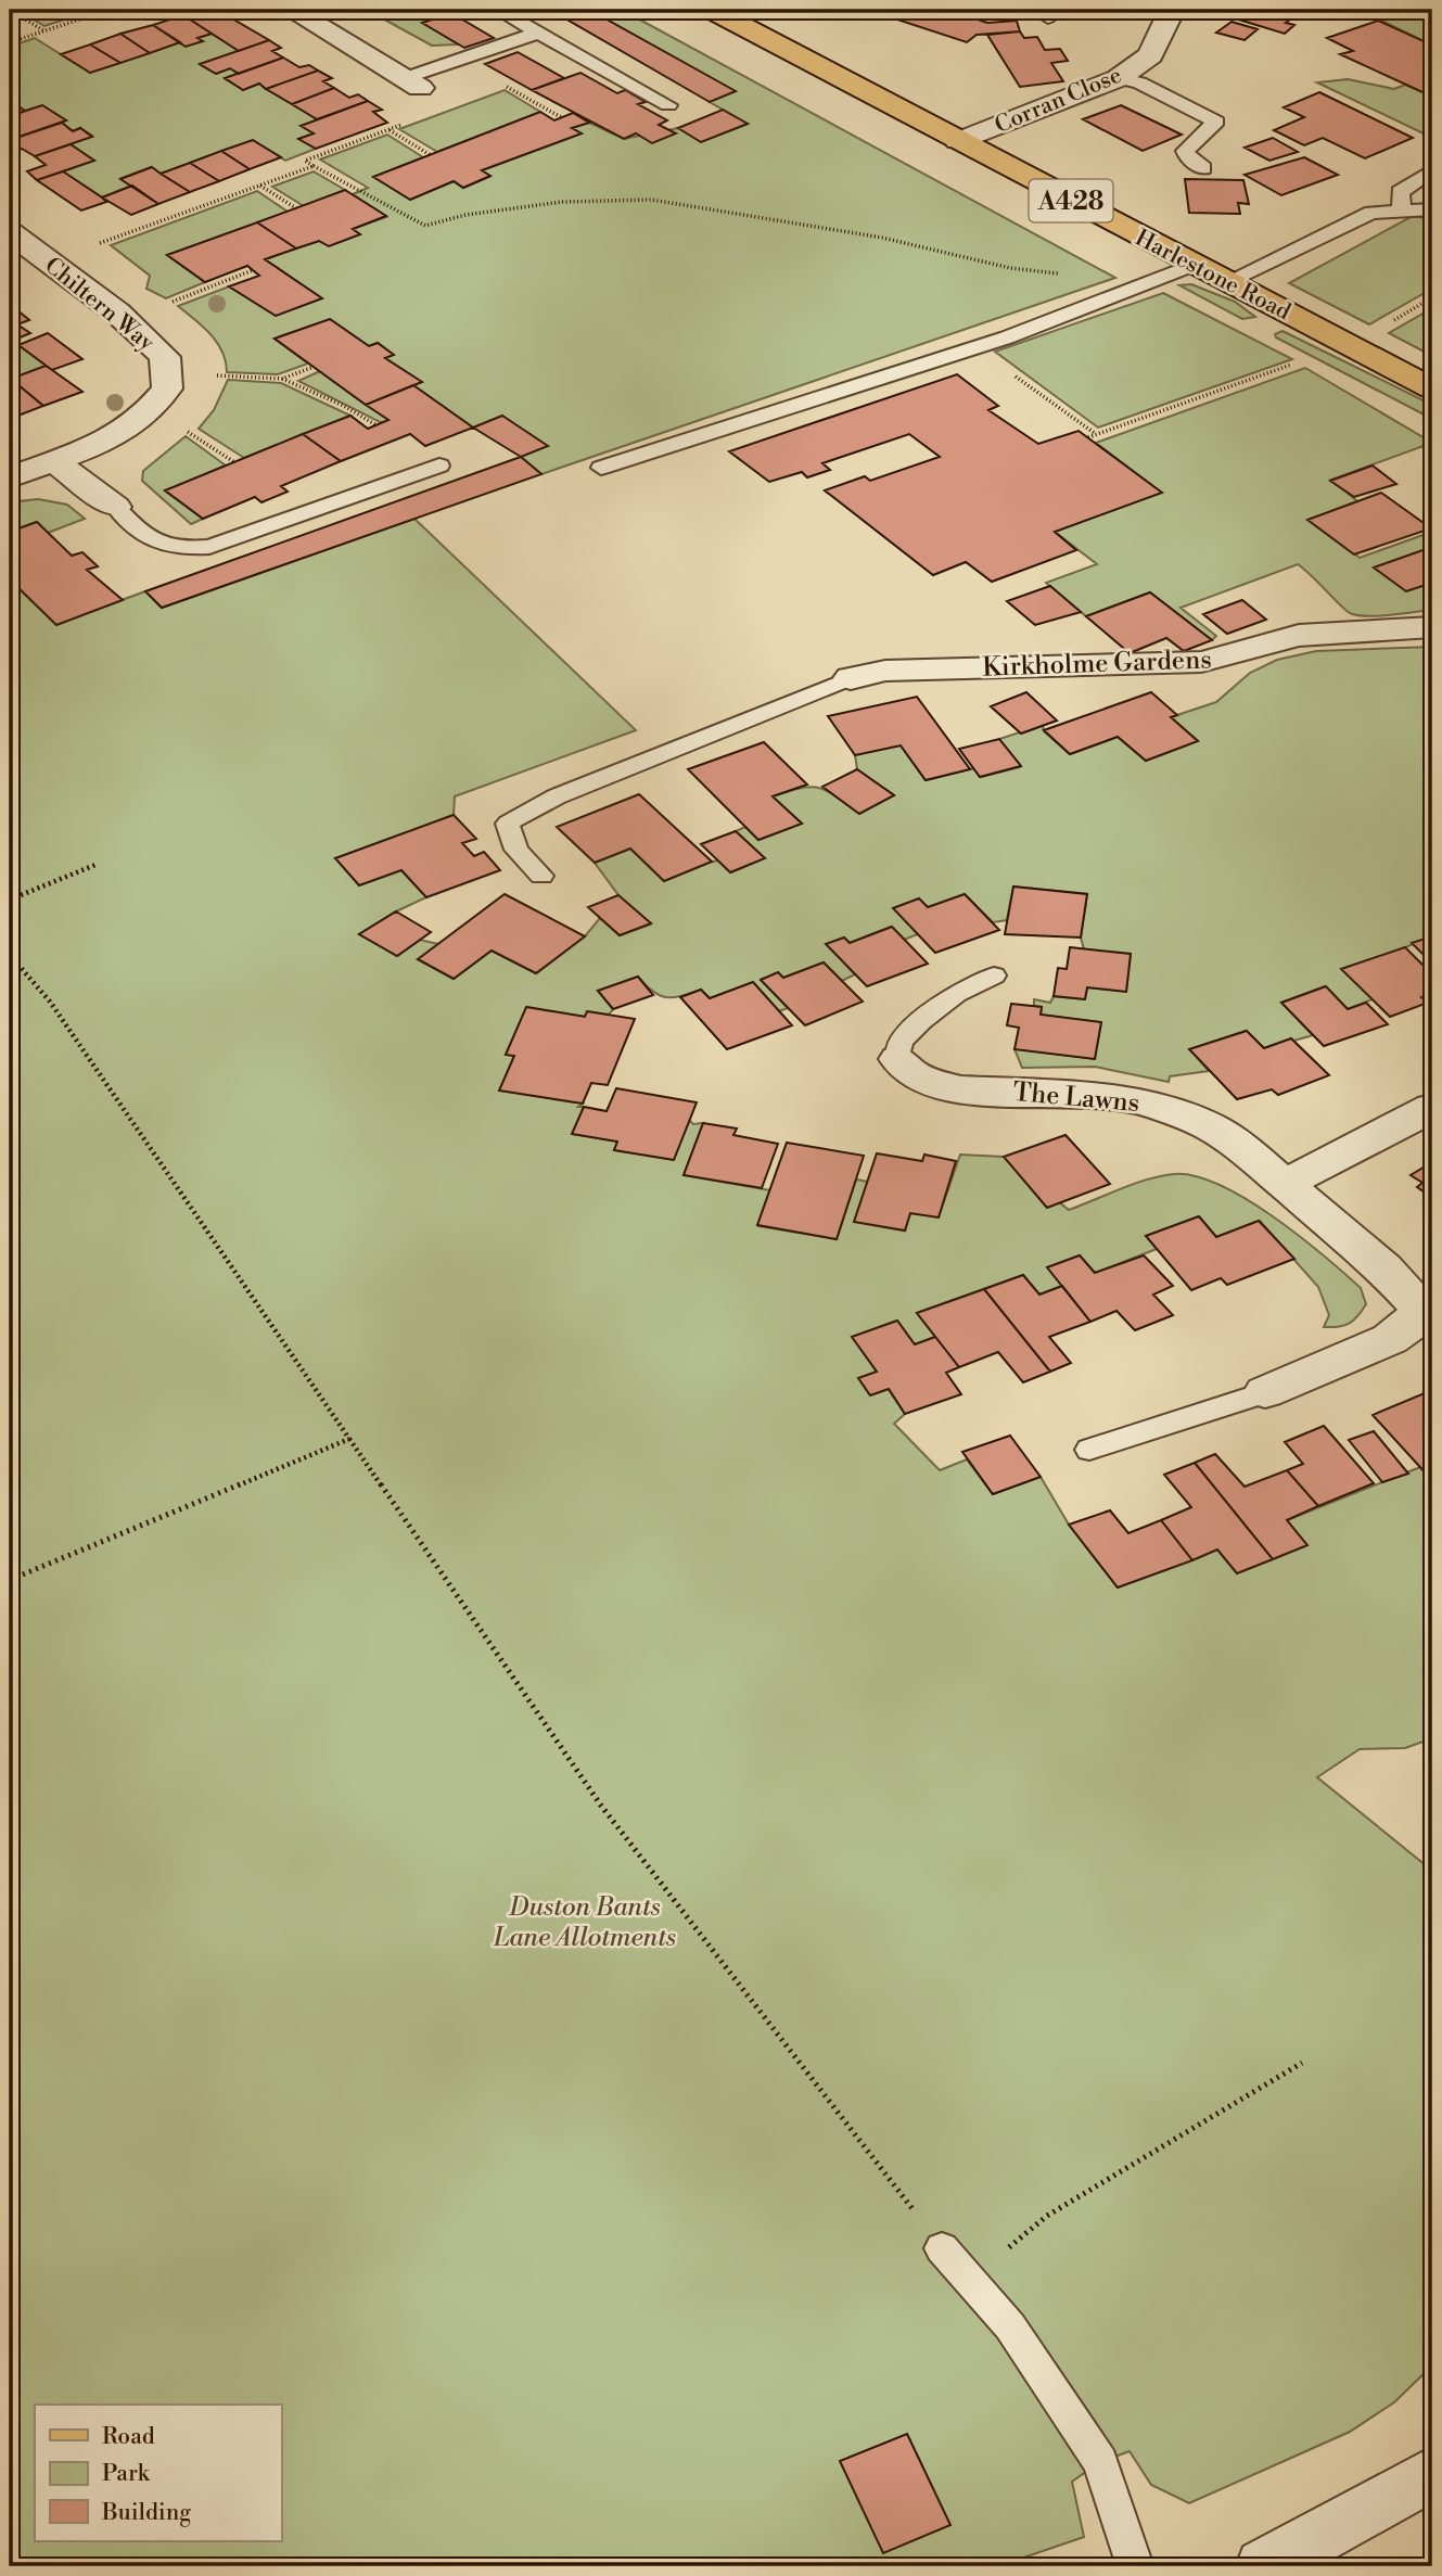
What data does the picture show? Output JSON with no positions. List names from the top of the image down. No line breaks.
{"streets":{"main road":["A428","Harlestone Road"],"street":["Corran Close","Chiltern Way","Kirkholme Gardens","The Lawns"]},"crossings":[["Corran Close","Harlestone Road"]],"parks":["Duston Bants Lane Allotments"],"legend":["Road","Park","Building"]}
